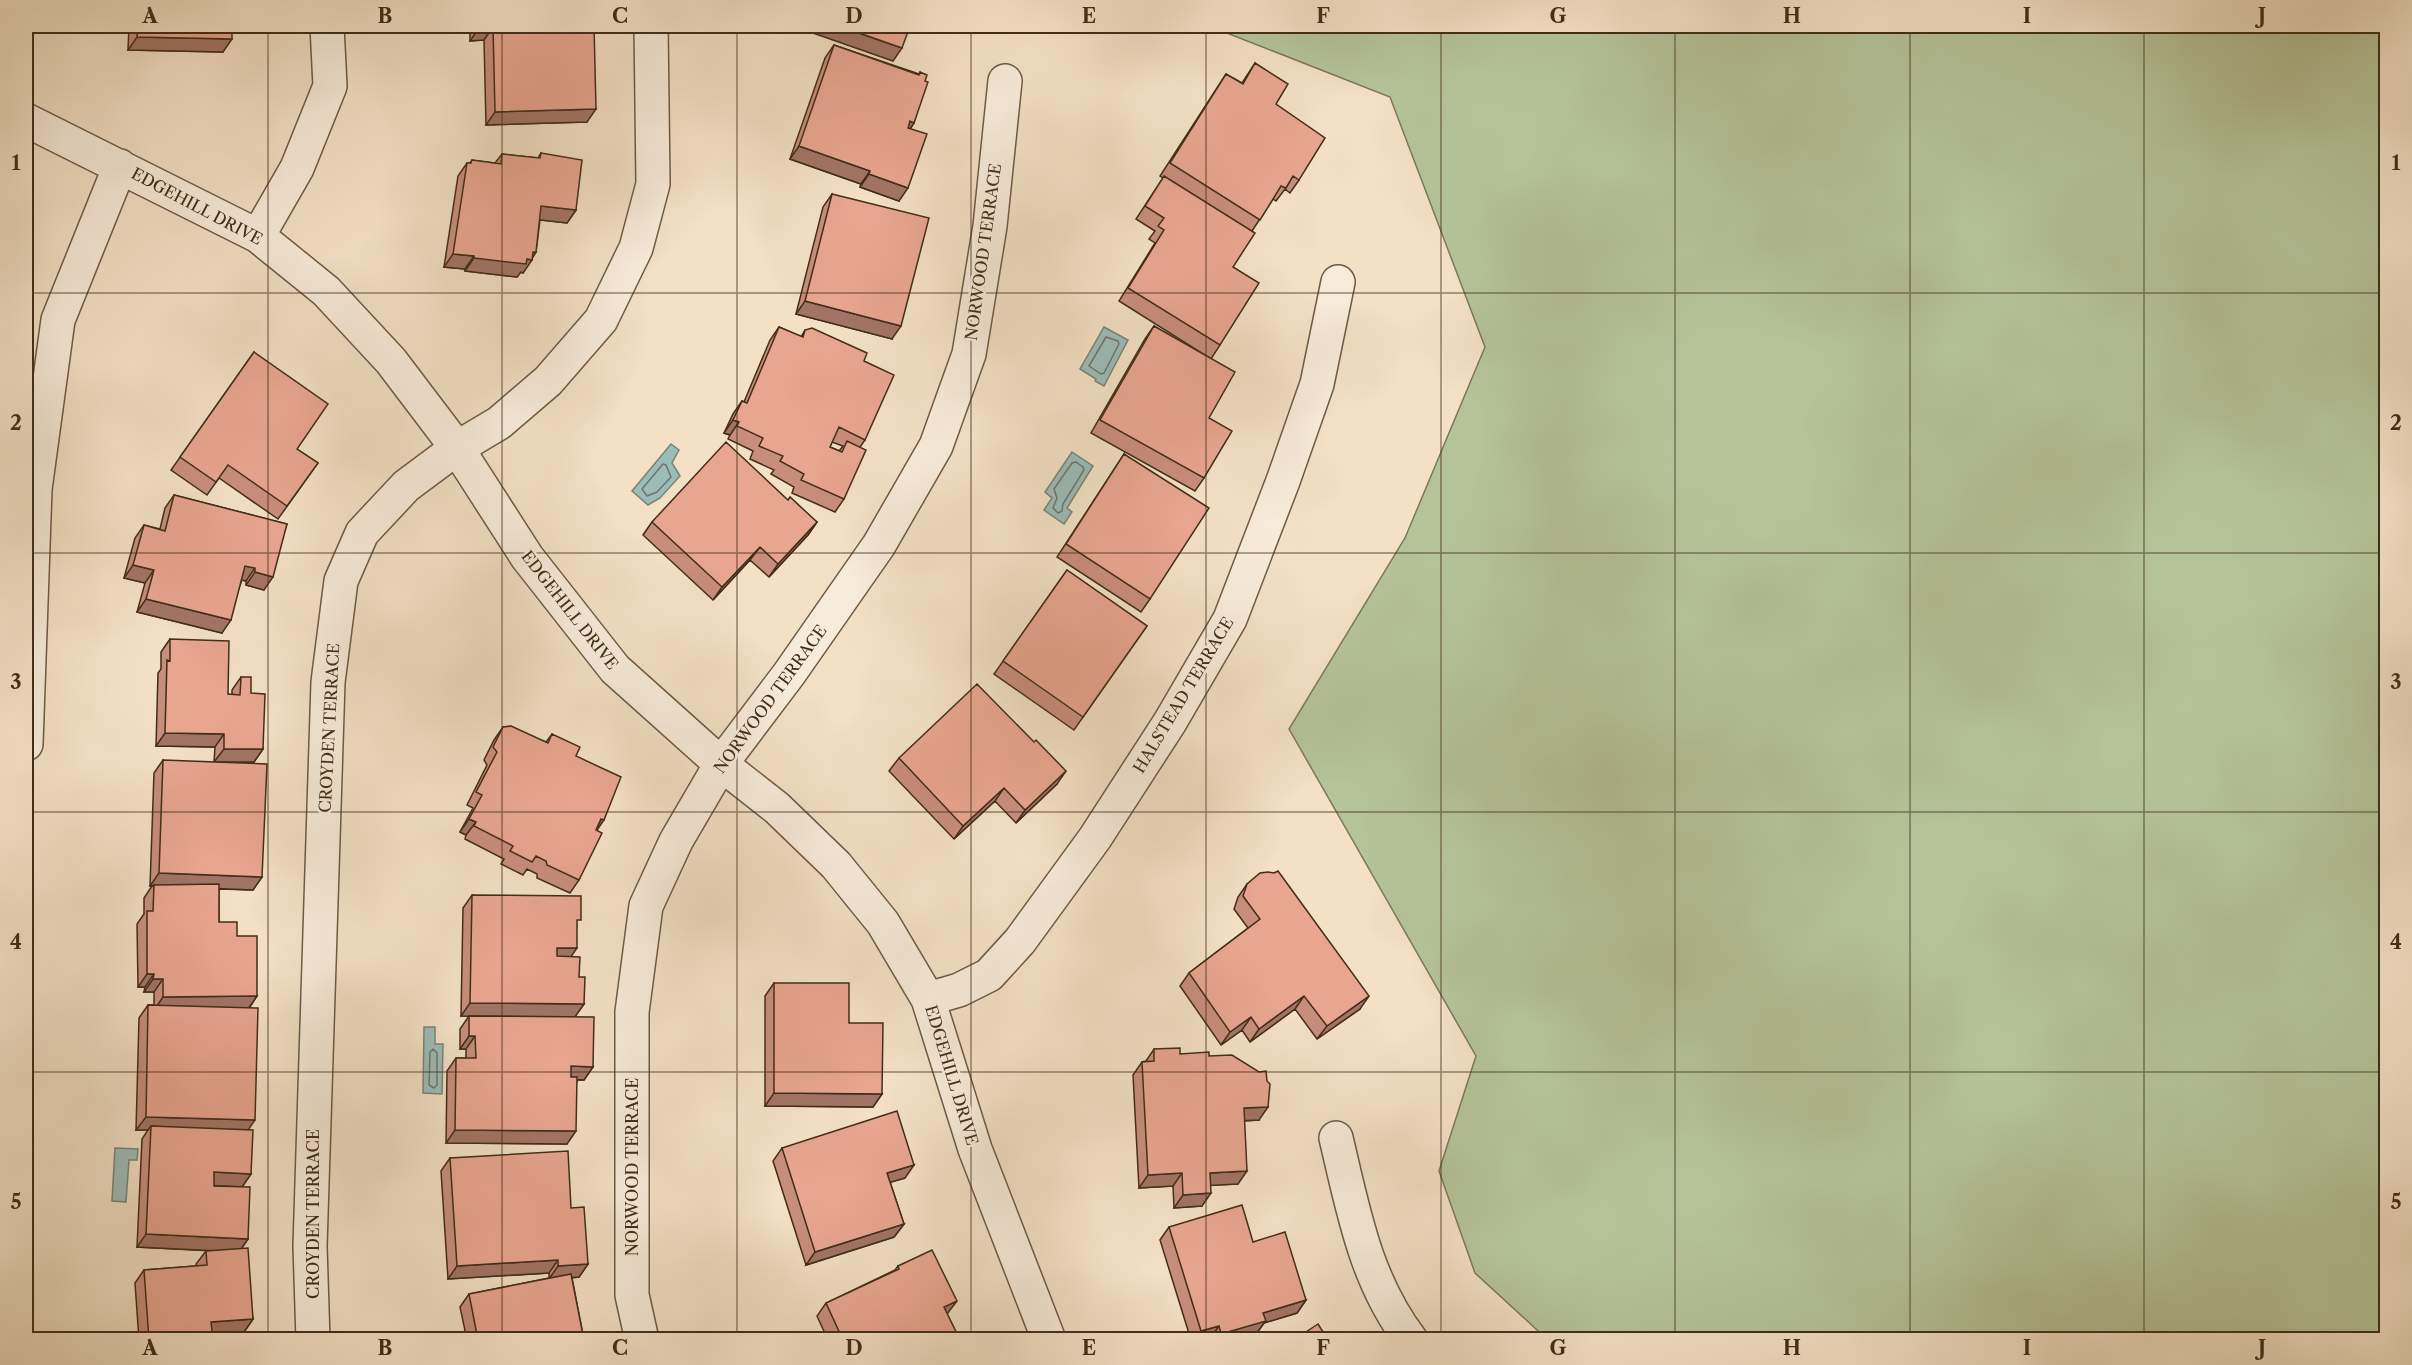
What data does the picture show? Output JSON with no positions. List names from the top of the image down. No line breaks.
{"streets":{"street":["EDGEHILL DRIVE","NORWOOD TERRACE","HALSTEAD TERRACE","CROYDEN TERRACE"]},"crossings":[["EDGEHILL DRIVE","NORWOOD TERRACE"],["EDGEHILL DRIVE","HALSTEAD TERRACE"],["EDGEHILL DRIVE","CROYDEN TERRACE"]],"grid":{"columns":["A","B","C","D","E","F","G","H","I","J"],"rows":["1","2","3","4","5"]}}
